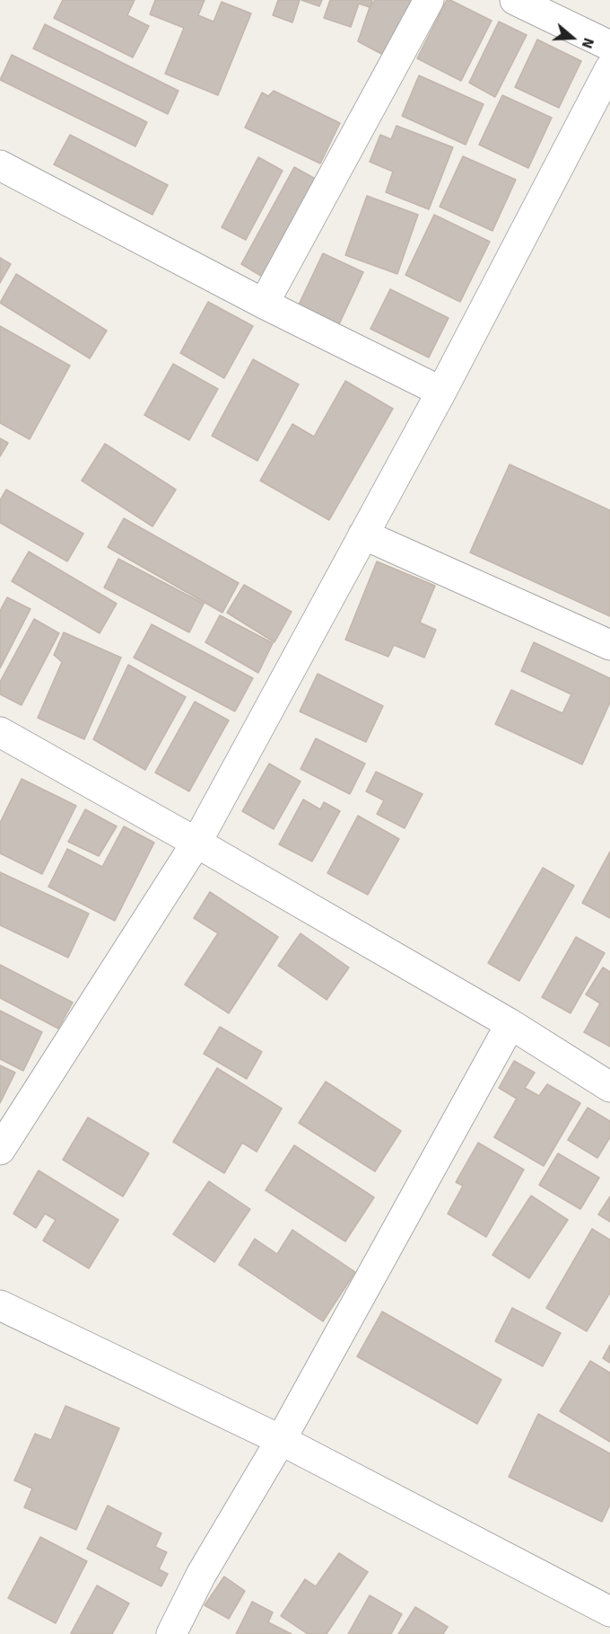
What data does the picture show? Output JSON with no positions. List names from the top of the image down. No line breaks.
{"north":"right"}
